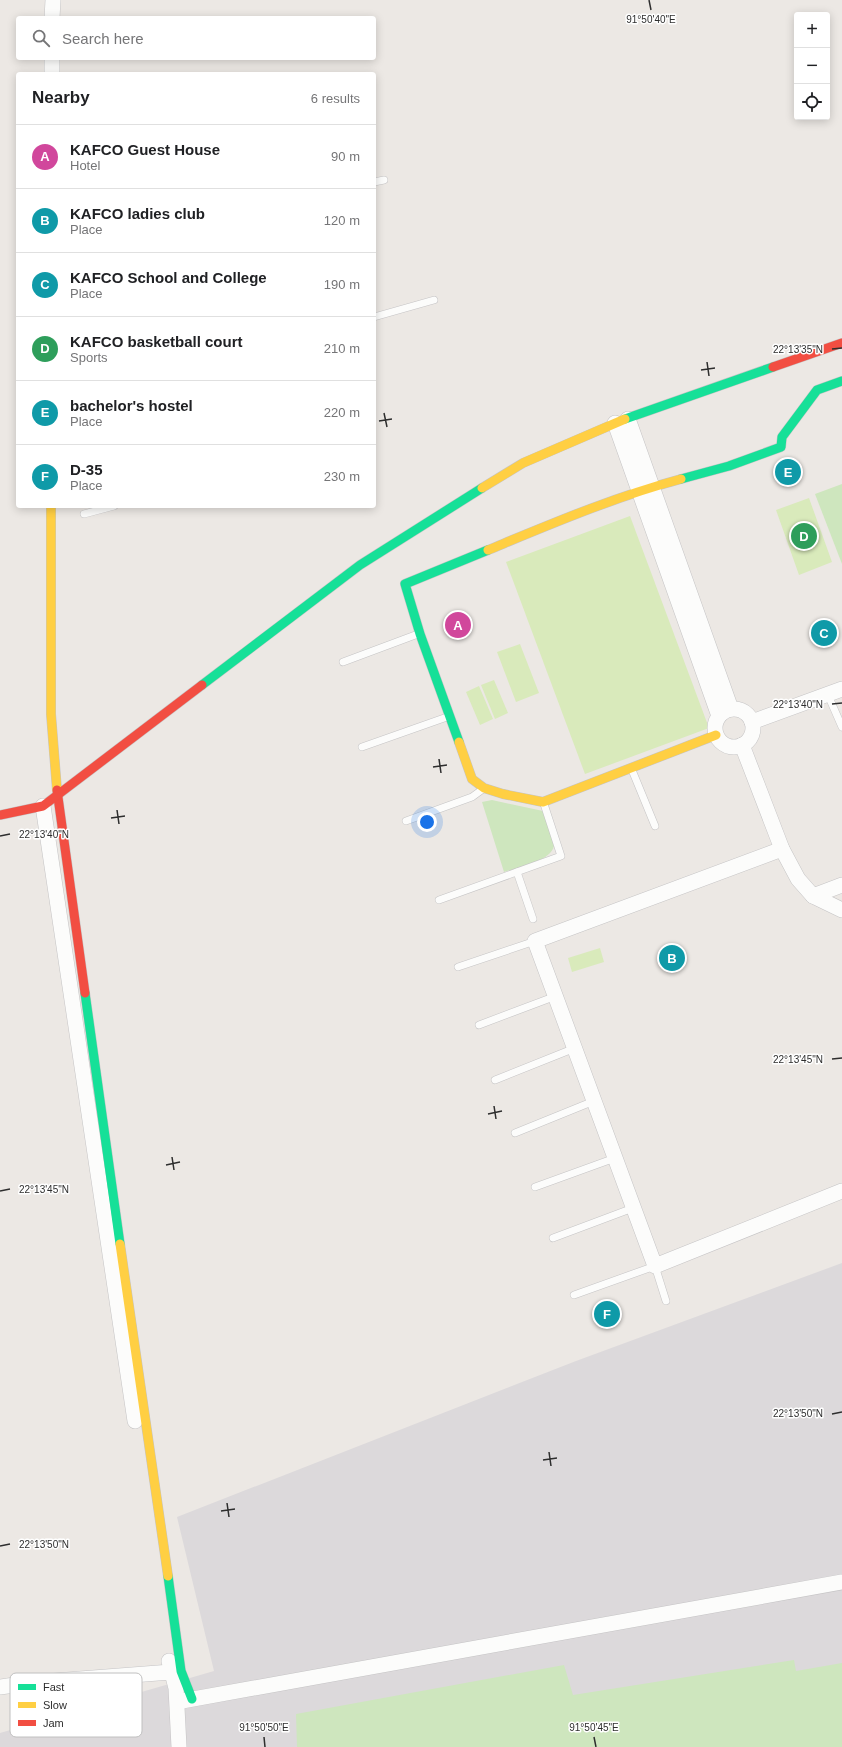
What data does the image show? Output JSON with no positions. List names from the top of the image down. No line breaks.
{"legend":["Fast","Slow","Jam"],"page":{"map_buttons":["+","−"],"search":"Search here","heading":["Nearby","6 results"],"list":[{"mark":"A","name":"KAFCO Guest House","note":"Hotel","value":"90 m"},{"mark":"B","name":"KAFCO ladies club","note":"Place","value":"120 m"},{"mark":"C","name":"KAFCO School and College","note":"Place","value":"190 m"},{"mark":"D","name":"KAFCO basketball court","note":"Sports","value":"210 m"},{"mark":"E","name":"bachelor's hostel","note":"Place","value":"220 m"},{"mark":"F","name":"D-35","note":"Place","value":"230 m"}],"pins":["E","D","A","C","B","F"]},"coordinates":["91°50'40\"E","22°13'35\"N","22°13'40\"N","22°13'45\"N","22°13'50\"N","91°50'50\"E","91°50'45\"E"]}
